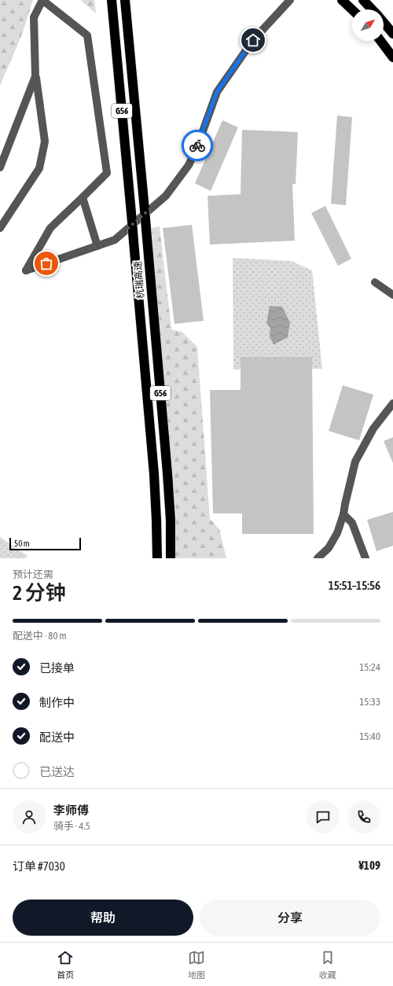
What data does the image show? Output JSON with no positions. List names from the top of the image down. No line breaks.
{"streets":{"highway":["G56","杭瑞高速"]},"scale_bar":"50 m","north":"top right","page":{"scale":"50 m","heading":["2 分钟","预计还需","15:51–15:56"],"panel":["李师傅","骑手 · 4.5","订单 #7030","¥109"],"bar":"配送中 · 80 m","list":[["已接单","15:24"],["制作中","15:33"],["配送中","15:40"],"已送达"],"buttons":["帮助","分享"],"tabs":["首页","地图","收藏"]}}
